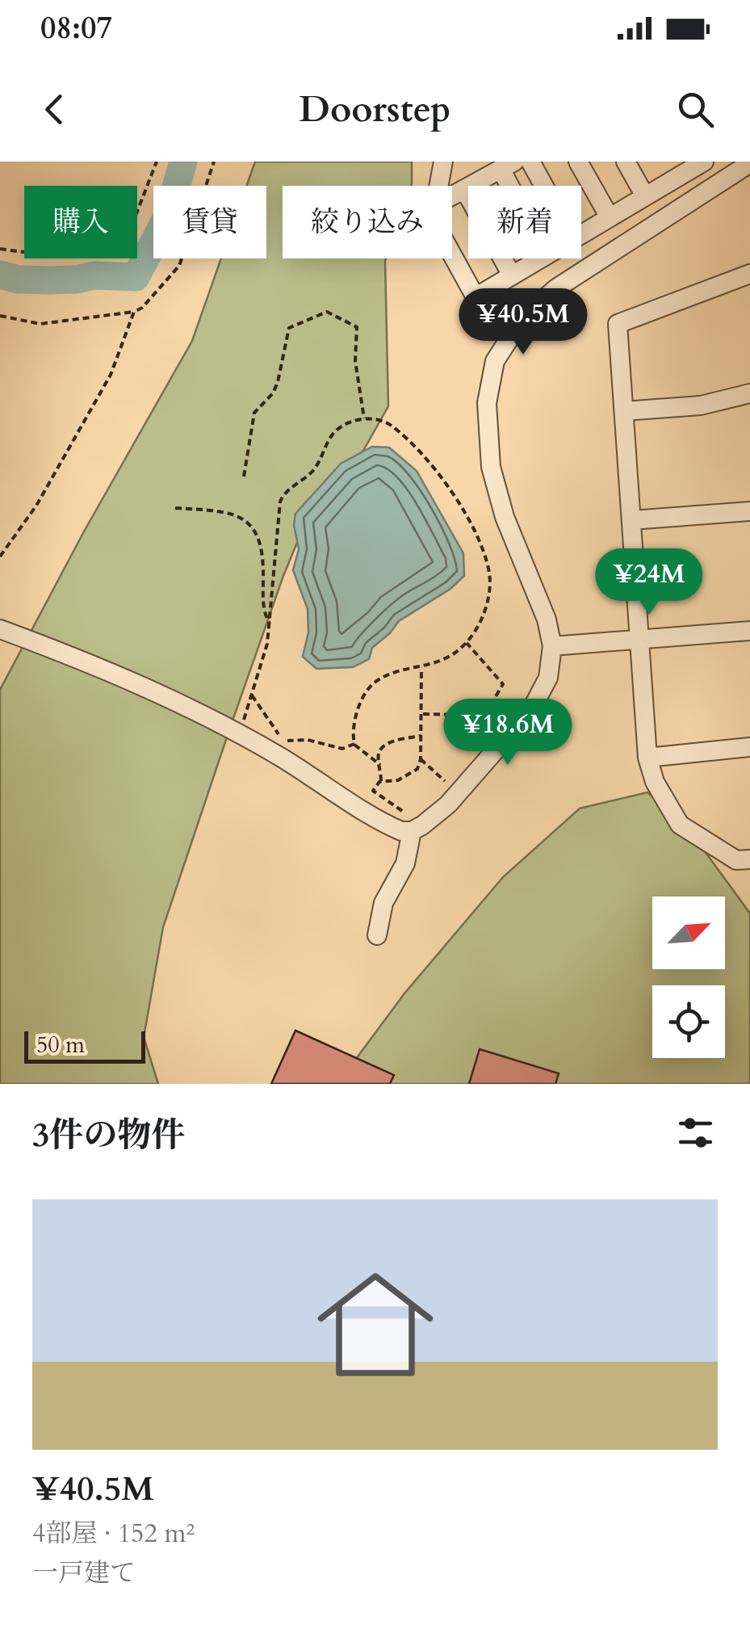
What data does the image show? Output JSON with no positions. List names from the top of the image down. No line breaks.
{"scale_bar":"50 m","north":"top right","page":{"status":"08:07","header":"Doorstep","chip":["購入","賃貸","絞り込み","新着"],"price":["¥40.5M","¥24M","¥18.6M"],"scale":"50 m","heading":"3件の物件","list":[{"name":"¥40.5M","note":"4部屋 · 152 m² · 一戸建て"}]}}
